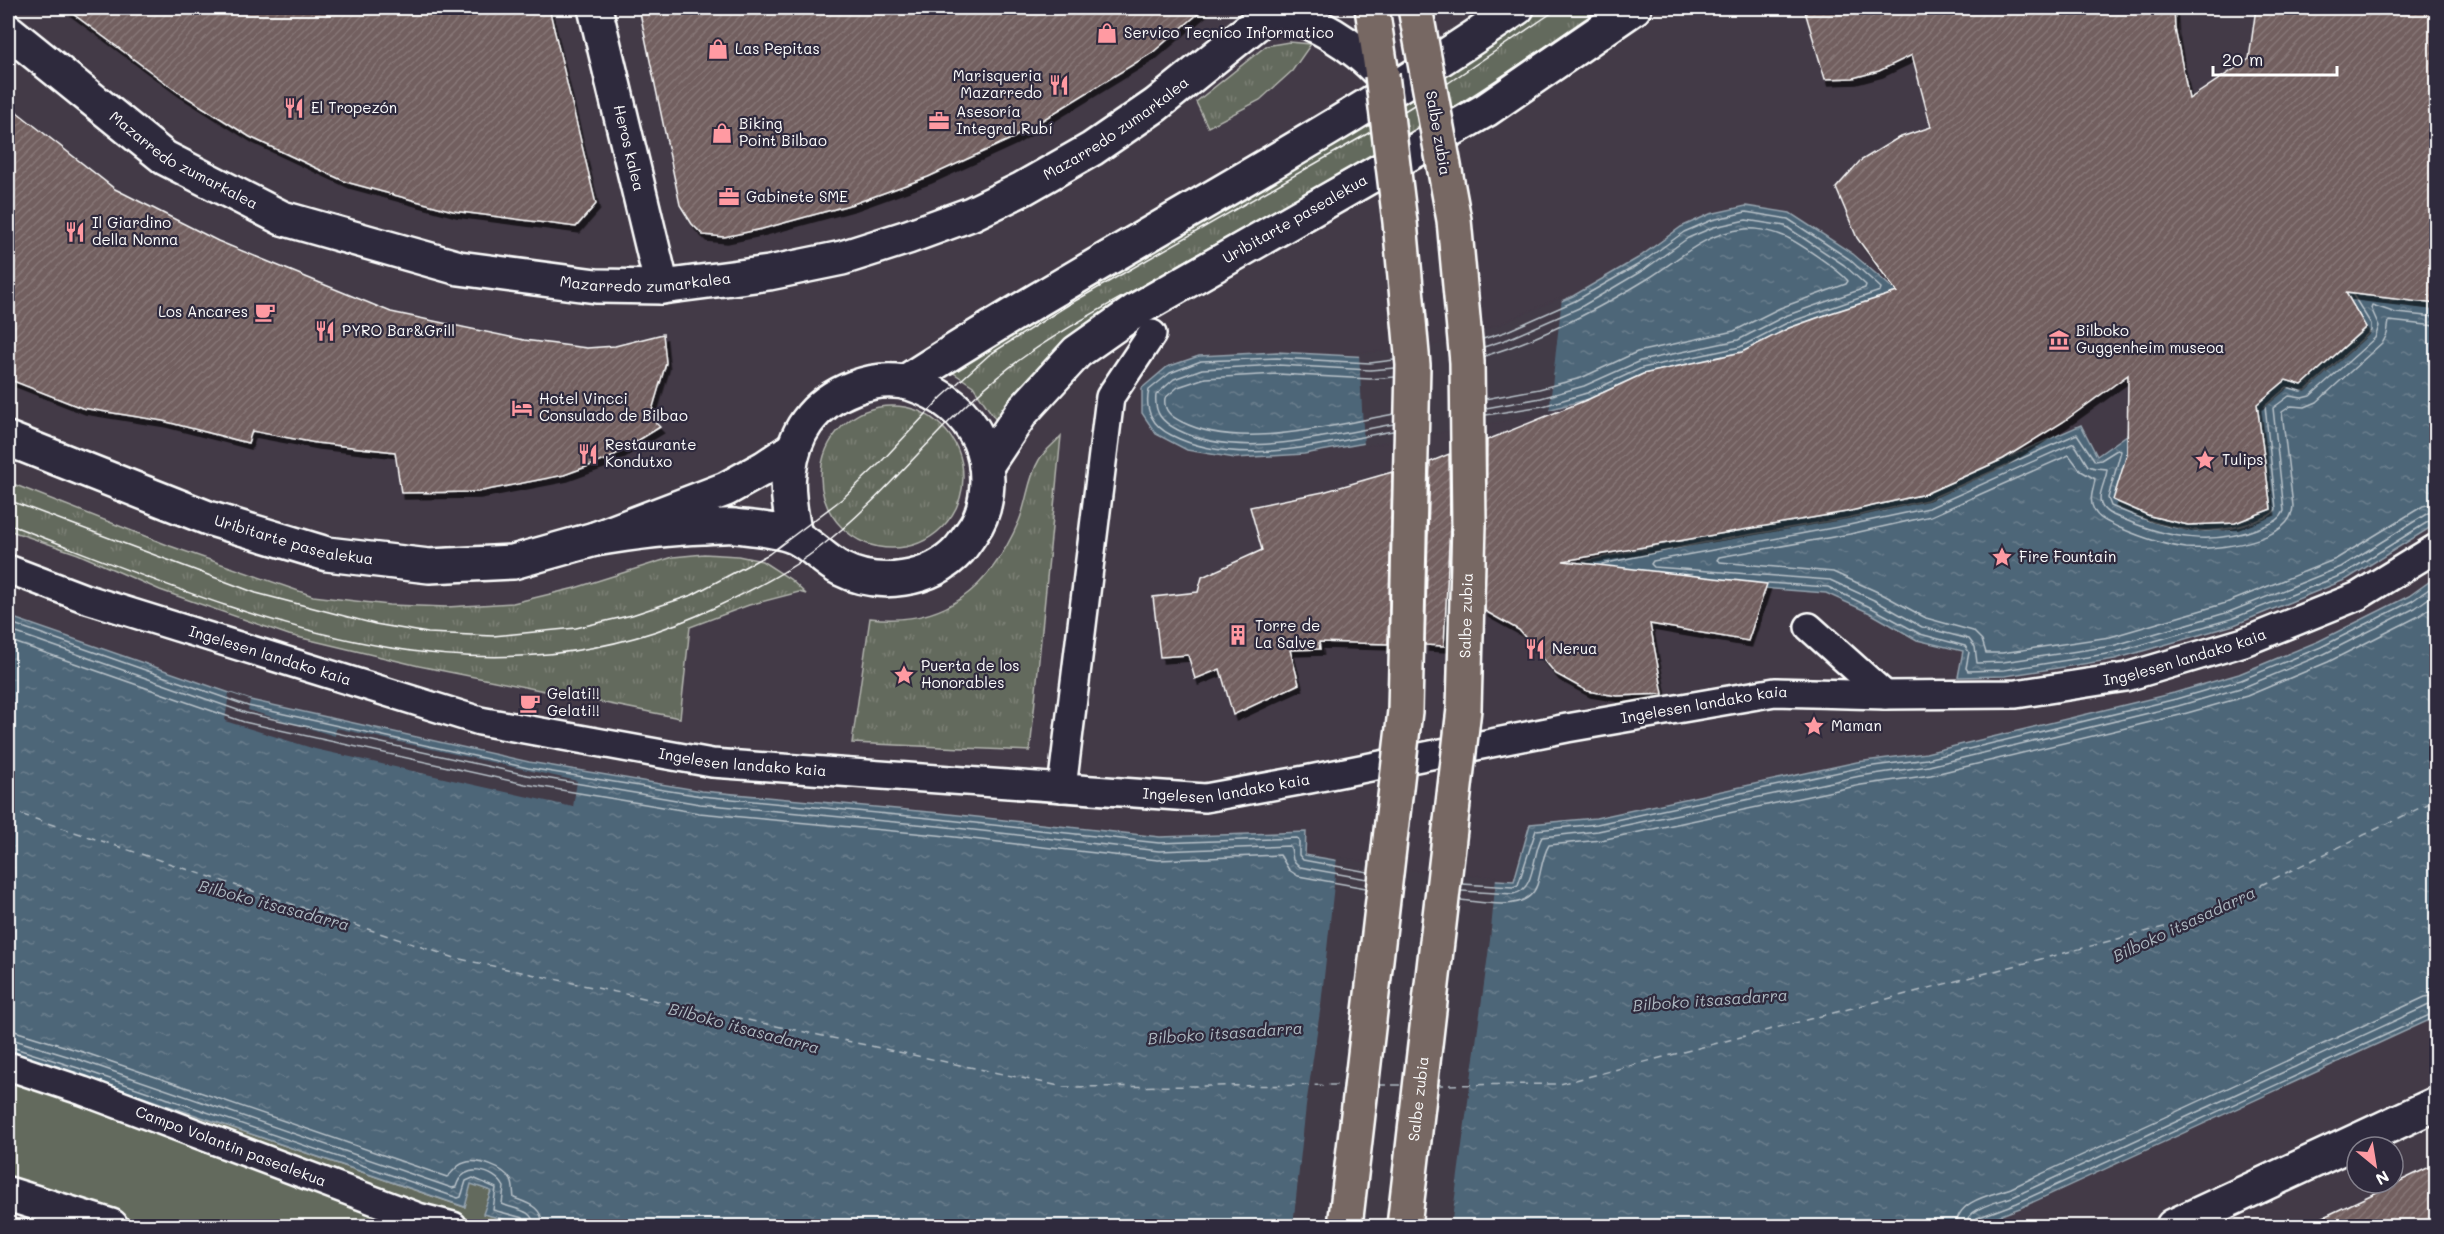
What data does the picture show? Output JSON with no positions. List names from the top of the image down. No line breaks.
{"streets":{"main road":["Salbe zubia"],"street":["Mazarredo zumarkalea","Heros kalea","Uribitarte pasealekua","Ingelesen landako kaia","Campo Volantin pasealekua"]},"crossings":[["Mazarredo zumarkalea","Heros kalea"]],"water":["Bilboko itsasadarra"],"places":{"shop":["Servico Tecnico Informatico","Las Pepitas","Biking Point Bilbao"],"restaurant":["Marisqueria Mazarredo","El Tropezón","Il Giardino della Nonna","PYRO Bar&Grill","Restaurante Kondutxo","Nerua"],"office":["Asesoría Integral Rubí","Gabinete SME"],"cafe":["Los Ancares","Gelati!! Gelati!!"],"museum":["Bilboko Guggenheim museoa"],"hotel":["Hotel Vincci Consulado de Bilbao"],"place":["Tulips","Fire Fountain","Puerta de los Honorables","Maman"],"building":["Torre de La Salve"]},"scale_bar":"20 m","north":"bottom right"}
